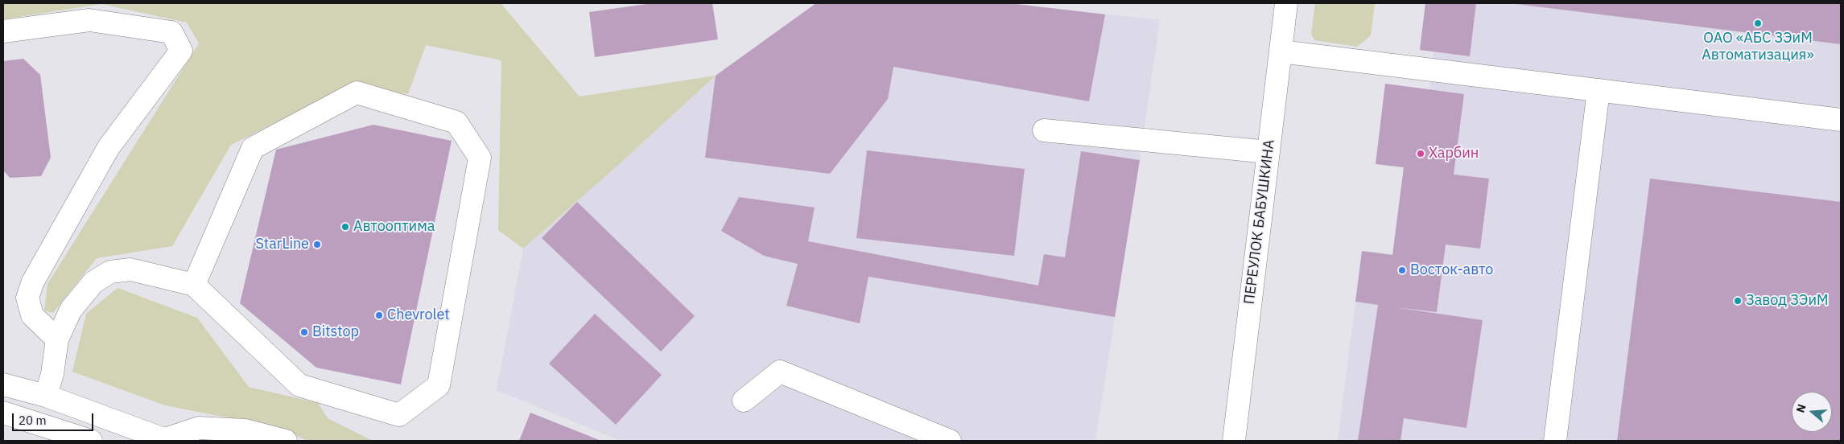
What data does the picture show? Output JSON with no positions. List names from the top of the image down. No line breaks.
{"streets":{"main road":["ПЕРЕУЛОК БАБУШКИНА"]},"places":["ОАО «АБС ЗЭиМ Автоматизация»","Харбин","Автооптима","StarLine","Восток-авто","Завод ЗЭиМ","Chevrolet","Bitstop"],"scale_bar":"20 m","north":"left"}
